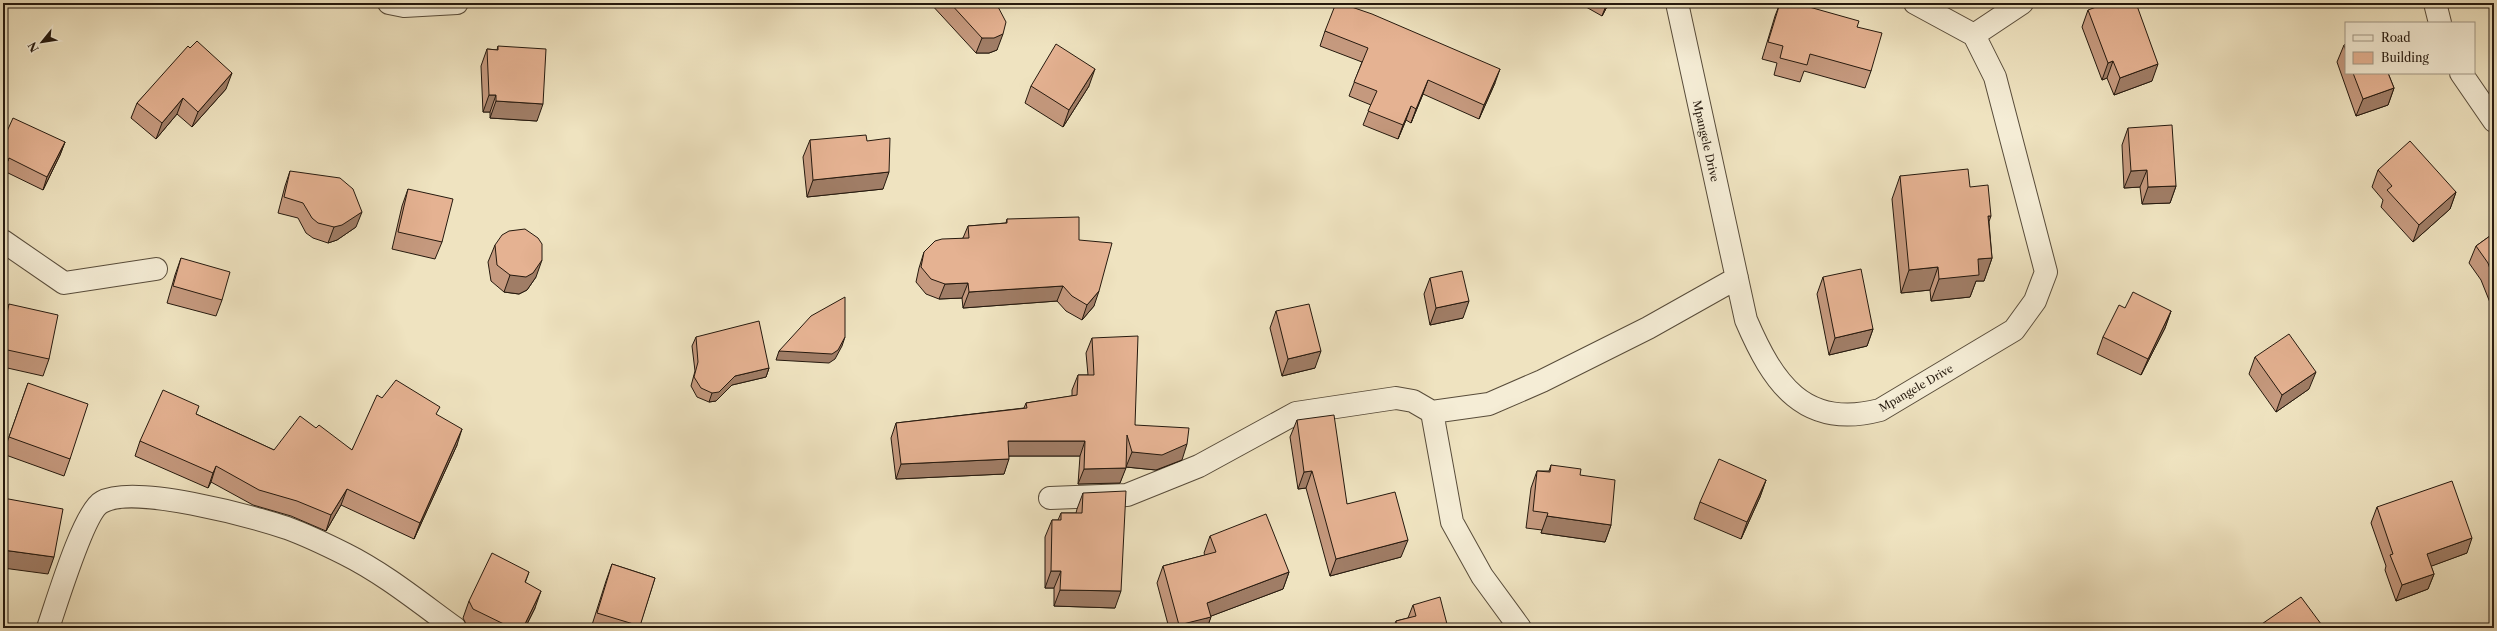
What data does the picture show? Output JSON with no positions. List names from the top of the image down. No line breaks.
{"streets":{"street":["Mpangele Drive"]},"legend":["Road","Building"],"north":"bottom left"}
